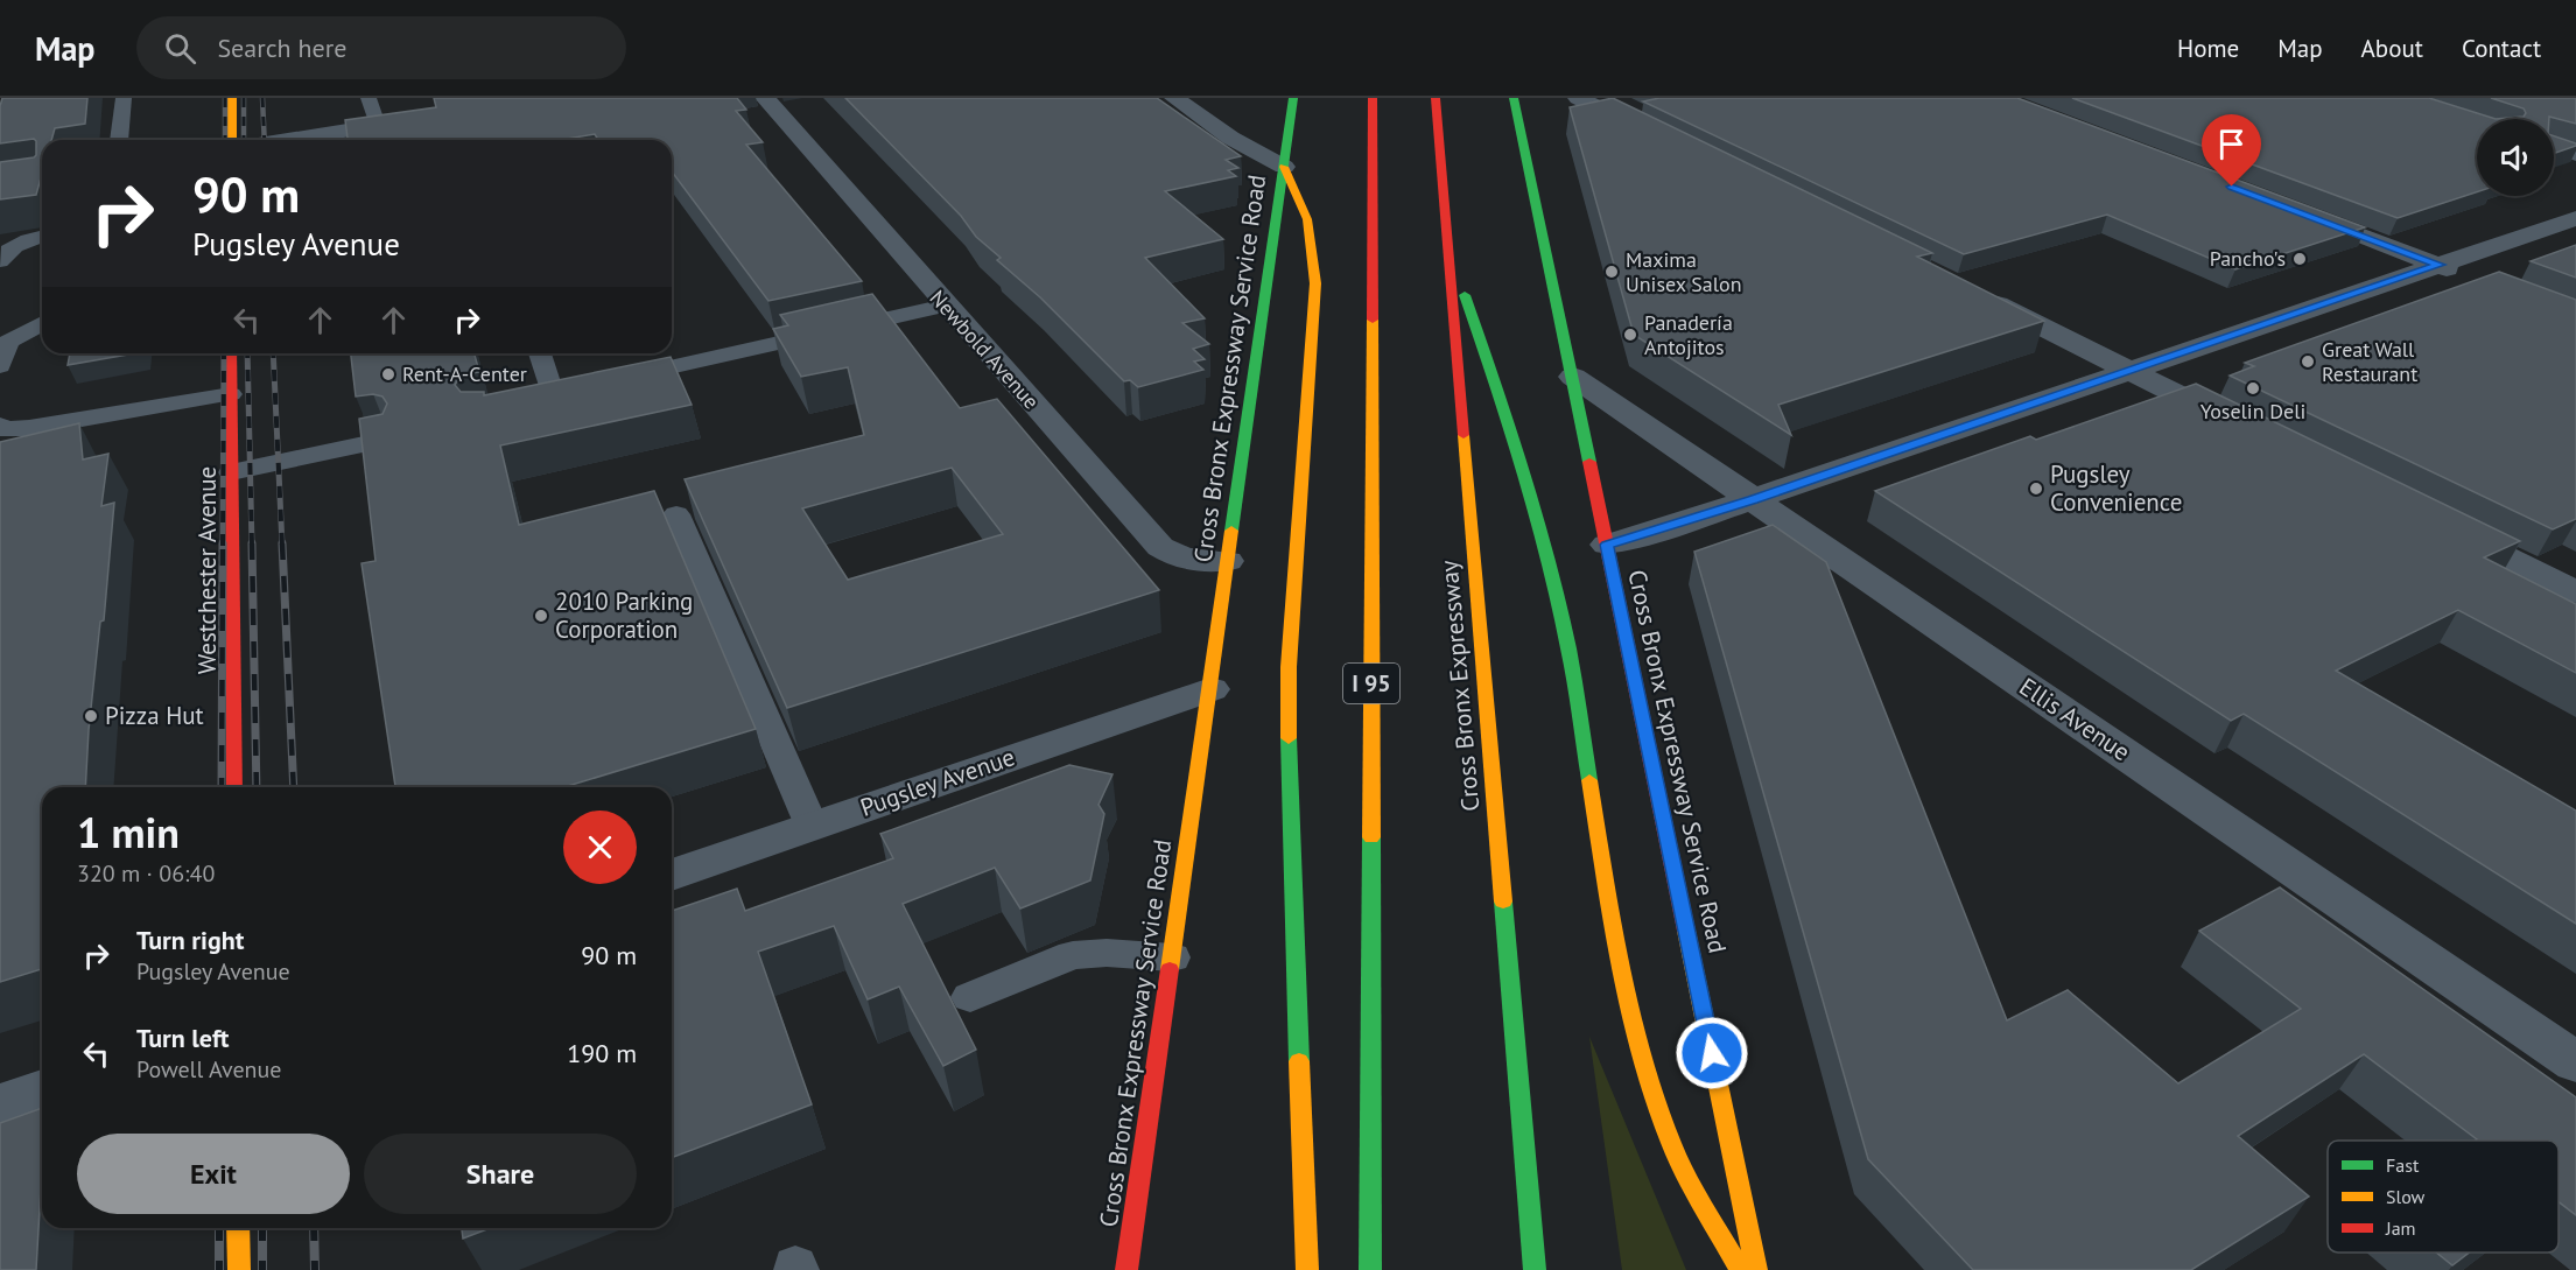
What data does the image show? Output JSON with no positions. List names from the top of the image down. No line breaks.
{"streets":{"main road":["Cross Bronx Expressway Service Road","Westchester Avenue","I 95","Cross Bronx Expressway"],"street":["Newbold Avenue","Ellis Avenue","Pugsley Avenue"]},"crossings":[["Newbold Avenue","Cross Bronx Expressway Service Road"],["Cross Bronx Expressway Service Road","Ellis Avenue"],["Cross Bronx Expressway Service Road","Pugsley Avenue"]],"places":["Pancho's","Maxima Unisex Salon","Panadería Antojitos","Great Wall Restaurant","Rent-A-Center","Yoselin Deli","Pugsley Convenience","2010 Parking Corporation","Pizza Hut"],"legend":["Fast","Slow","Jam"],"page":{"header":"Map","search":"Search here","nav":["Home","Map","About","Contact"],"turn":["90 m","Pugsley Avenue"],"heading":["1 min","320 m · 06:40"],"list":[{"name":"Turn right","note":"Pugsley Avenue","value":"90 m"},{"name":"Turn left","note":"Powell Avenue","value":"190 m"}],"buttons":["Exit","Share"]}}
